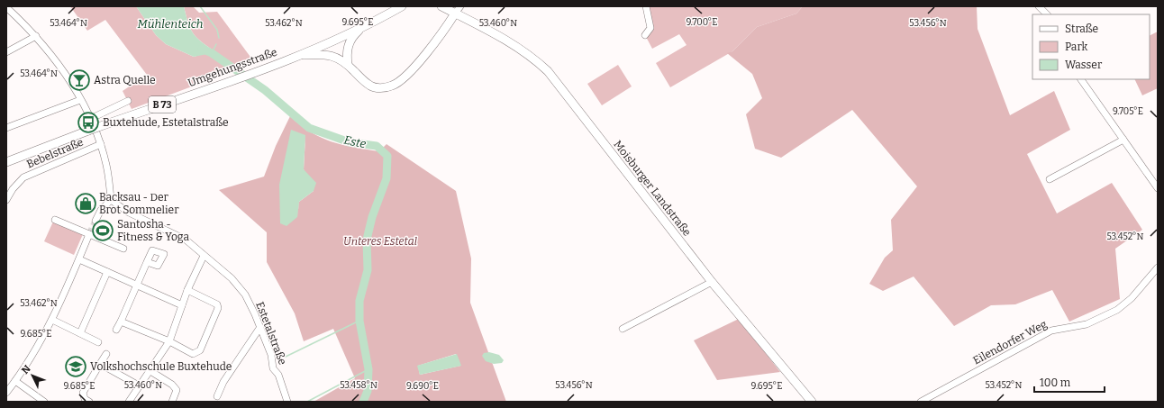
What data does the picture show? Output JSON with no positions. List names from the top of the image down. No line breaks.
{"streets":{"main road":["Umgehungsstraße","B 73","Moisburger Landstraße"],"street":["Bebelstraße","Estetalstraße","Eilendorfer Weg"]},"water":["Mühlenteich","Este"],"parks":["Unteres Estetal"],"places":{"bar":["Astra Quelle"],"bus stop":["Buxtehude, Estetalstraße"],"shop":["Backsau - Der Brot Sommelier"],"sports":["Santosha - Fitness & Yoga"],"school or university":["Volkshochschule Buxtehude"]},"legend":["Straße","Park","Wasser"],"scale_bar":"100 m","north":"top left","coordinates":["9.695°E","9.700°E","53.464°N","53.462°N","53.460°N","53.456°N","9.705°E","53.452°N","9.685°E","53.458°N","9.690°E"]}
